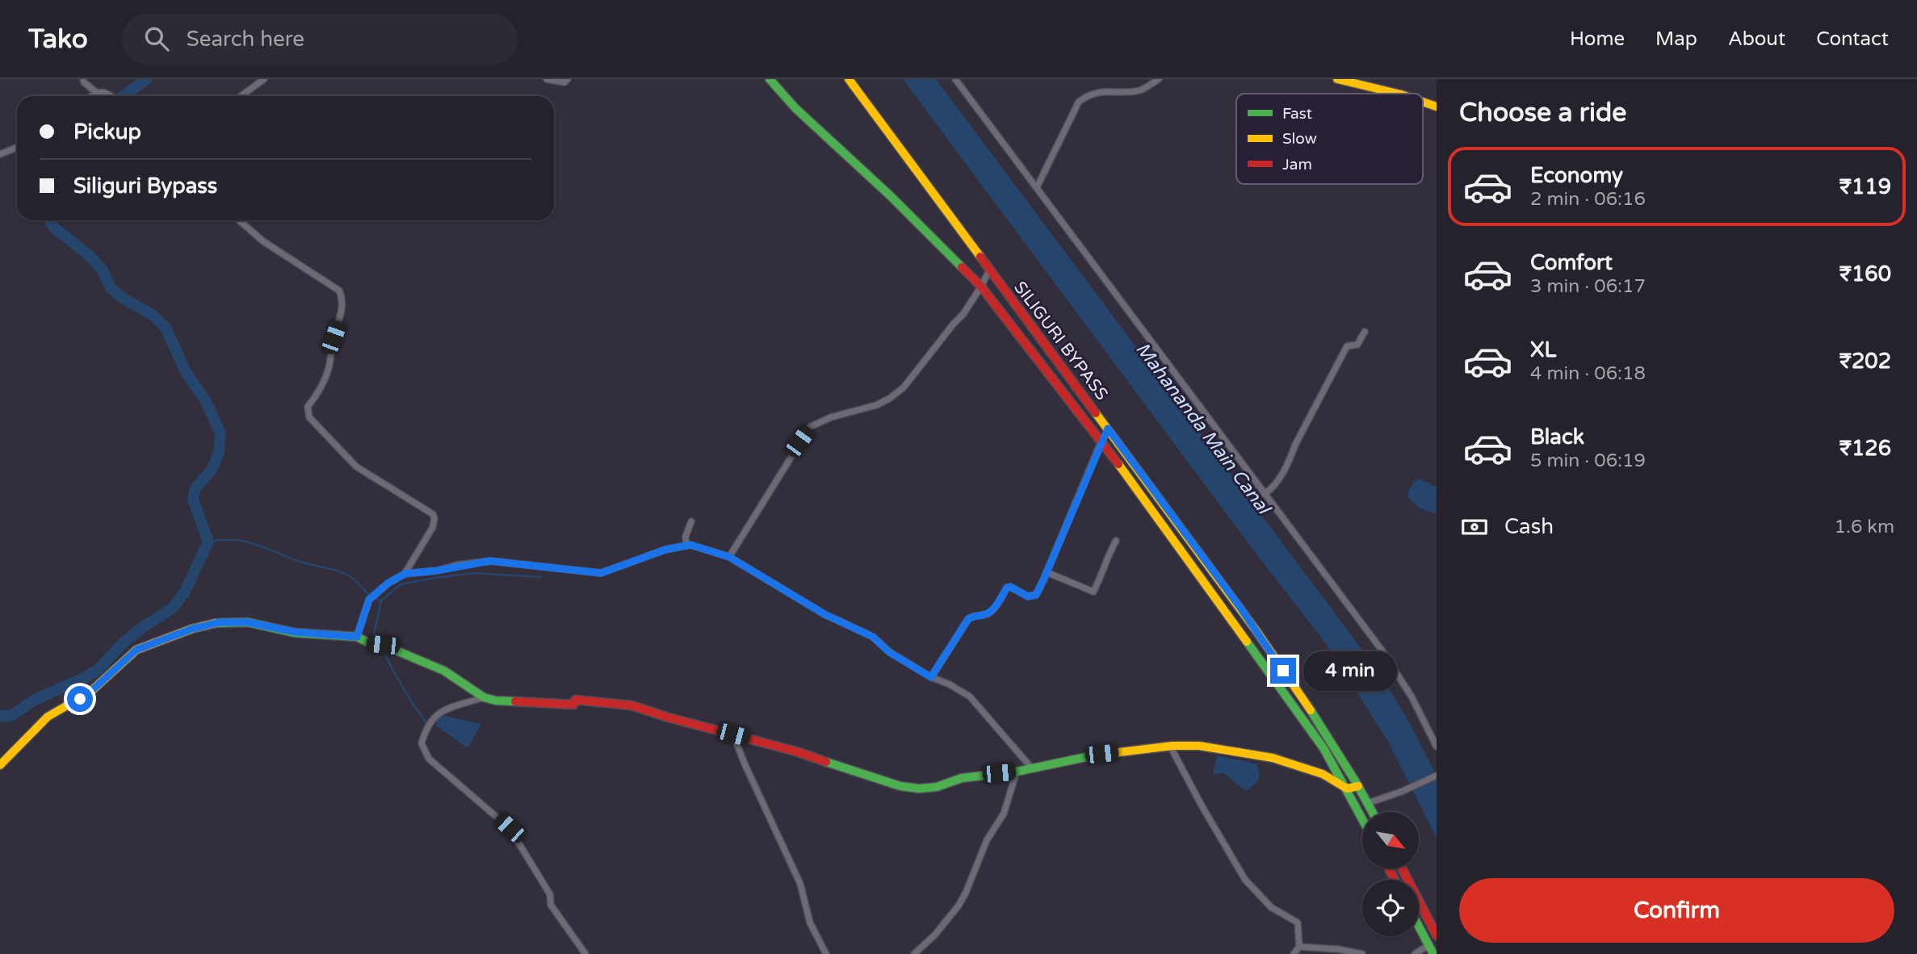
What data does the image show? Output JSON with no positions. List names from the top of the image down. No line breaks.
{"streets":{"main road":["SILIGURI BYPASS"]},"water":["Mahananda Main Canal"],"legend":["Fast","Slow","Jam"],"north":"bottom right","page":{"header":"Tako","search":"Search here","nav":["Home","Map","About","Contact"],"heading":"Choose a ride","banner":["Pickup","Siliguri Bypass"],"list":[{"name":"Economy","note":"2 min · 06:16","value":"₹119"},{"name":"Comfort","note":"3 min · 06:17","value":"₹160"},{"name":"XL","note":"4 min · 06:18","value":"₹202"},{"name":"Black","note":"5 min · 06:19","value":"₹126"}],"pay":["Cash","1.6 km"],"bubble":"4 min","buttons":"Confirm"}}
